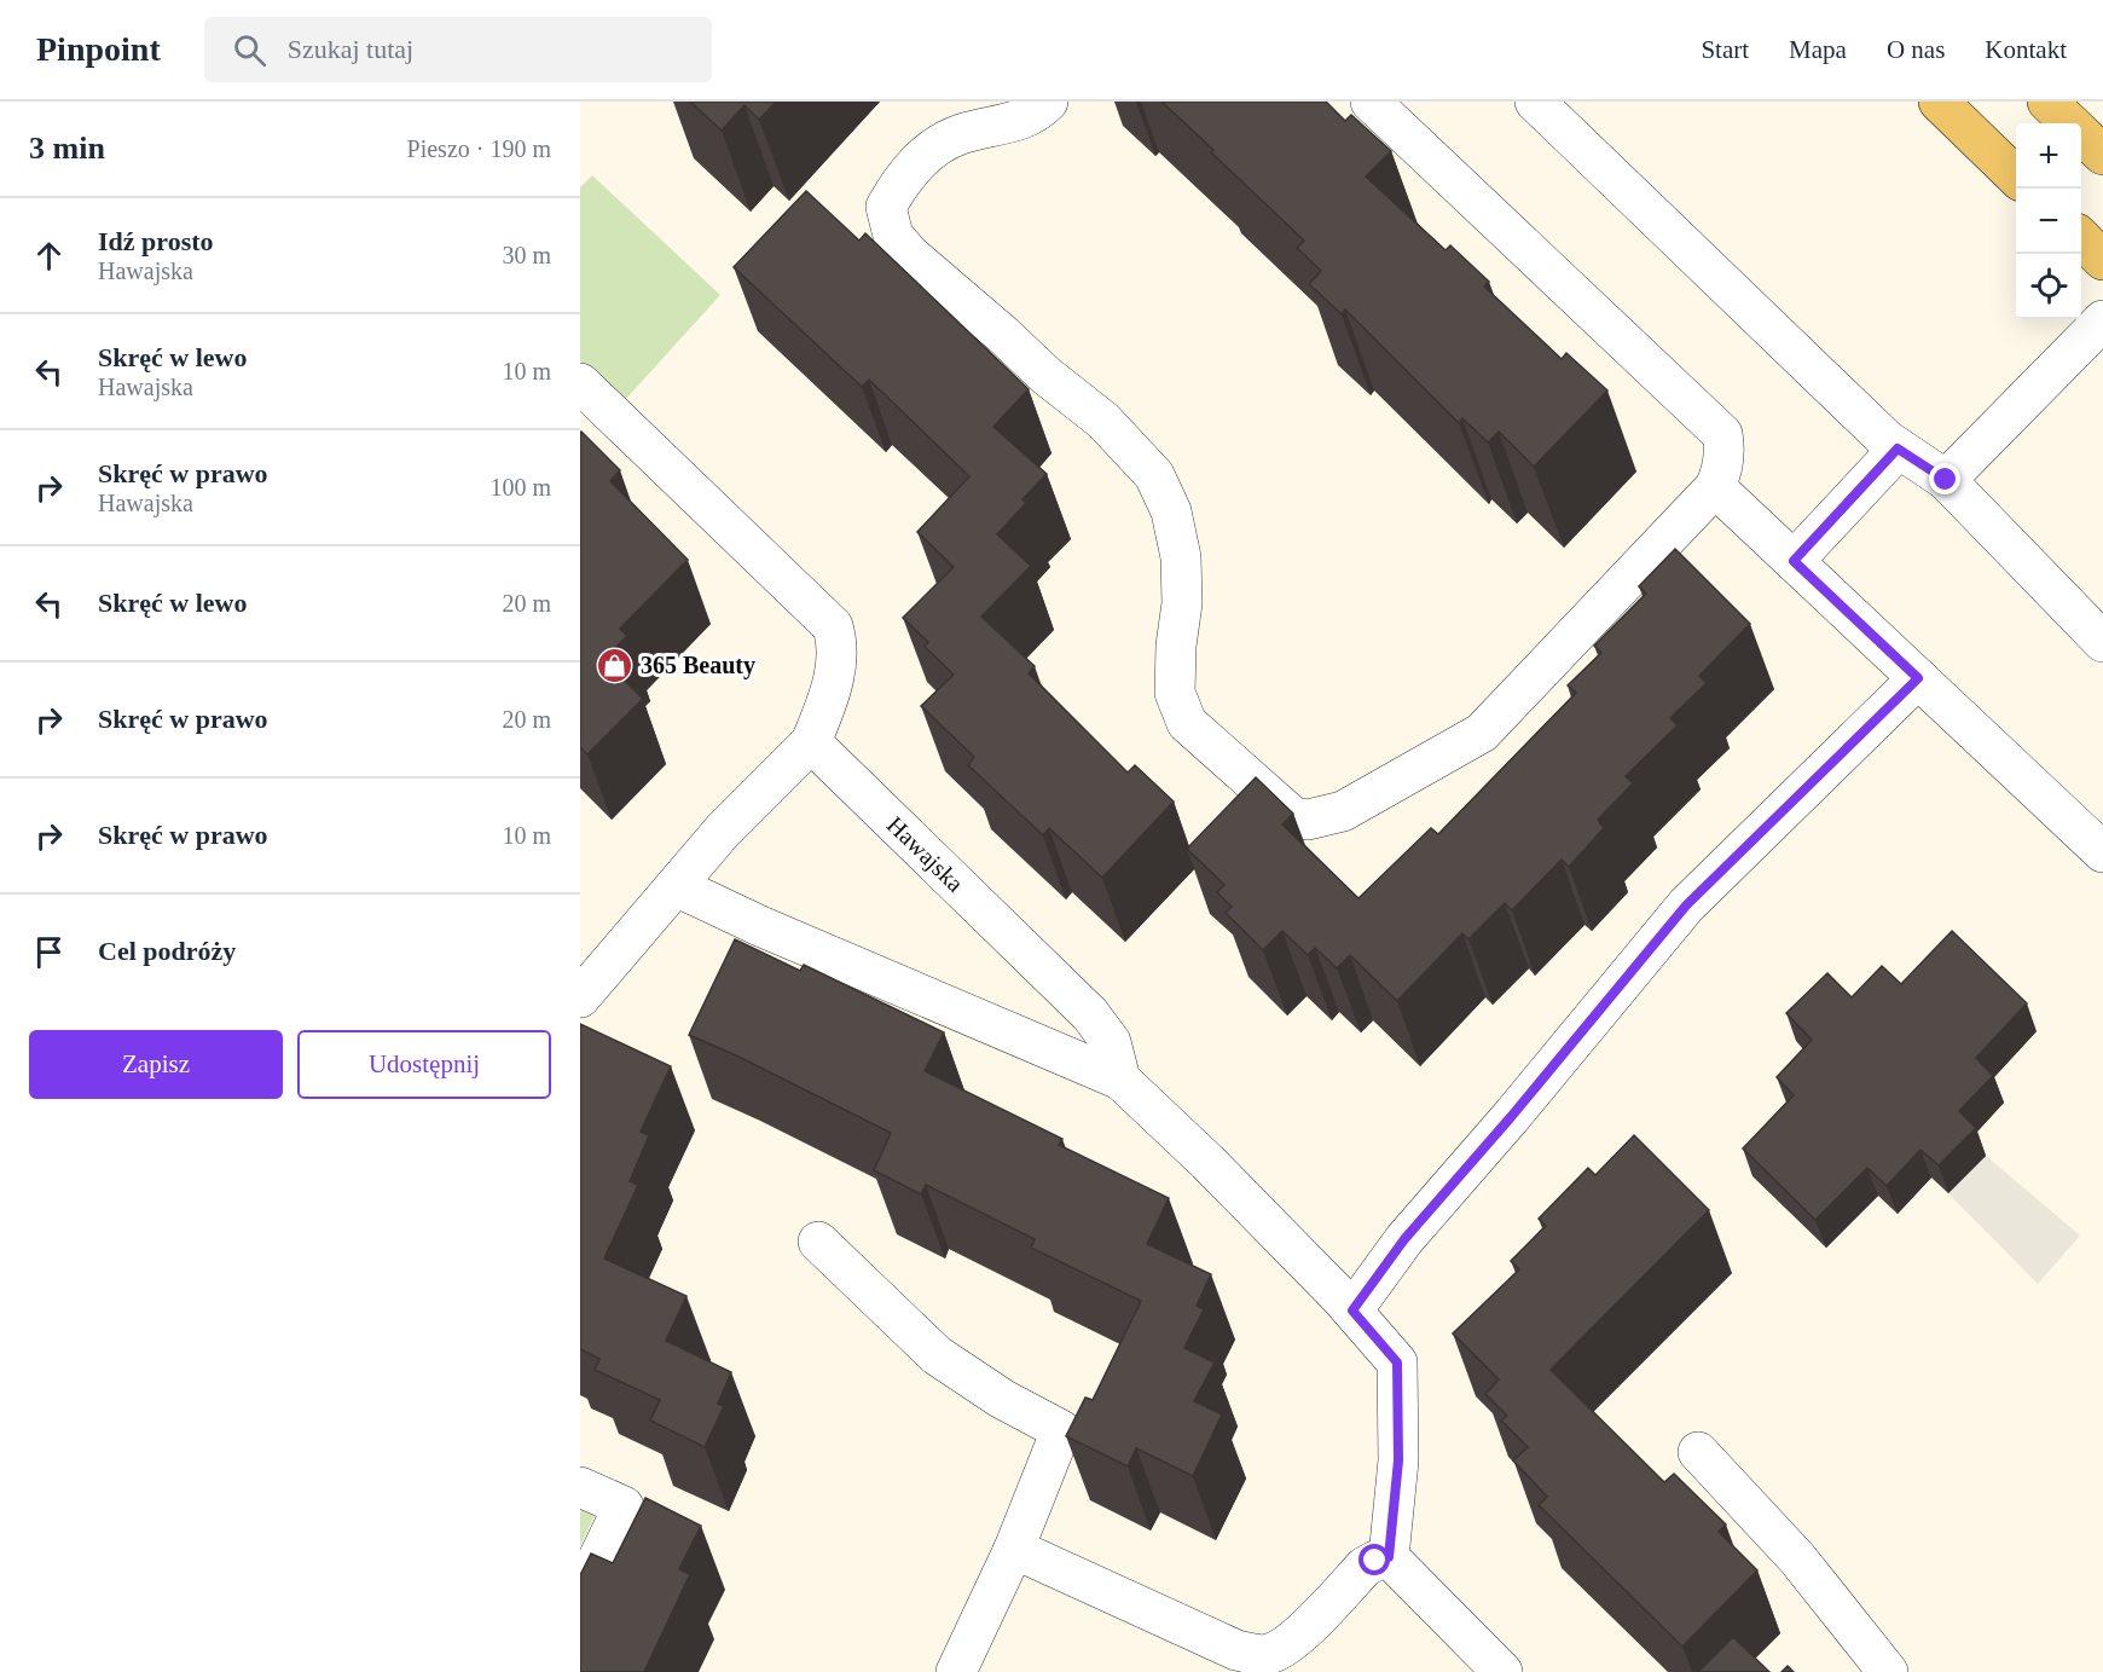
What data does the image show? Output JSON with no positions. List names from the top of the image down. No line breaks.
{"streets":{"street":["Hawajska"]},"places":{"shop":["365 Beauty"]},"page":{"header":"Pinpoint","search":"Szukaj tutaj","nav":["Start","Mapa","O nas","Kontakt"],"heading":["3 min","Pieszo · 190 m"],"map_buttons":["+","−"],"list":[["Idź prosto","Hawajska","30 m"],["Skręć w lewo","Hawajska","10 m"],["Skręć w prawo","Hawajska","100 m"],["Skręć w lewo","20 m"],["Skręć w prawo","20 m"],["Skręć w prawo","10 m"],"Cel podróży"],"buttons":["Zapisz","Udostępnij"]}}
